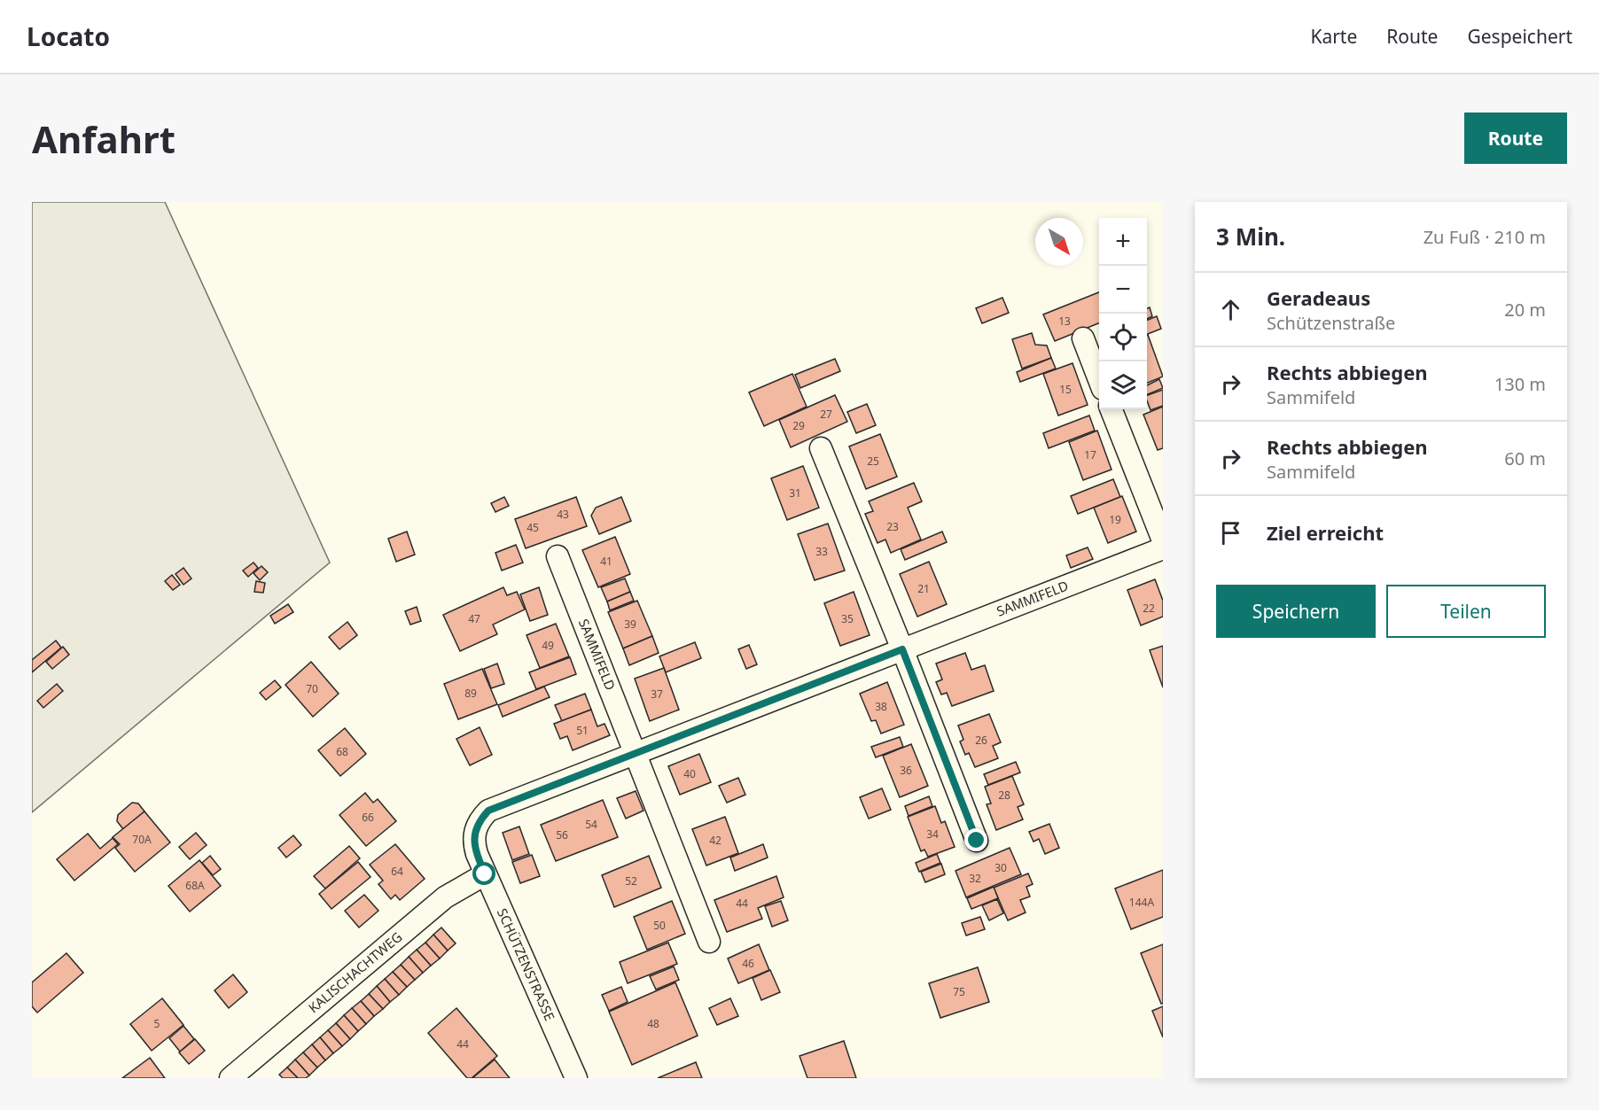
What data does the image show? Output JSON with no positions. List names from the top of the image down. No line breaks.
{"streets":{"street":["SAMMIFELD","SCHÜTZENSTRASSE","KALISCHACHTWEG"]},"crossings":[["SAMMIFELD","SCHÜTZENSTRASSE"],["SCHÜTZENSTRASSE","KALISCHACHTWEG"]],"house_numbers":["13","15","27","29","17","25","31","43","19","23","45","33","41","21","22","47","35","39","49","70","89","37","38","51","26","68","36","40","28","66","54","34","56","70A","42","30","64","32","52","68A","144A","44","50","46","75","5","48","44"],"north":"bottom right","page":{"header":"Locato","nav":["Karte","Route","Gespeichert"],"buttons":["Route",["Speichern","Teilen"]],"title":"Anfahrt","heading":["3 Min.","Zu Fuß · 210 m"],"map_buttons":["+","−"],"list":[["Geradeaus","Schützenstraße","20 m"],["Rechts abbiegen","Sammifeld","130 m"],["Rechts abbiegen","Sammifeld","60 m"],"Ziel erreicht"]}}
